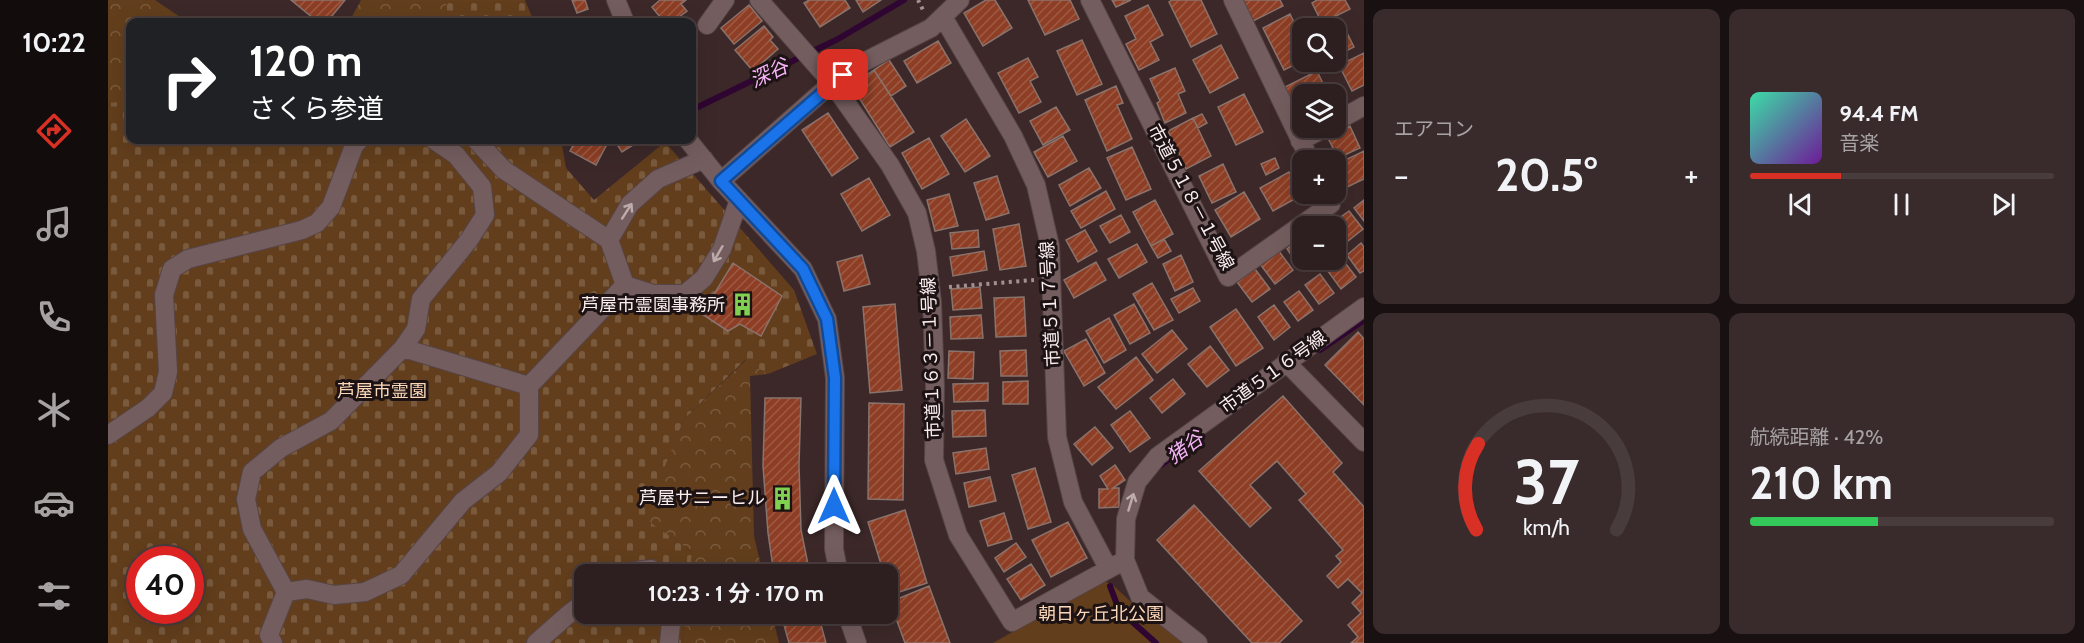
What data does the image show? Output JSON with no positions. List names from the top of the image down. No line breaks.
{"streets":{"street":["市道５１８－１号線","市道５１７号線","市道１６３－１号線","市道５１６号線"]},"crossings":[["市道５１７号線","市道１６３－１号線"],["市道１６３－１号線","市道５１６号線"]],"one_way":["市道５１６号線"],"water":["深谷","猪谷"],"parks":["芦屋市霊園","朝日ヶ丘北公園"],"places":{"building":["芦屋市霊園事務所","芦屋サニーヒル"]},"page":{"tabs":"10:22","tile":["エアコン",["航続距離 · 42%","210 km"]],"map_buttons":["+","−"],"turn":["120 m","さくら参道"],"song":["94.4 FM","音楽"],"heat":["−","20.5°","+"],"limit":"40","trip":"10:23 · 1 分 · 170 m","gauge":["37","km/h"]}}
